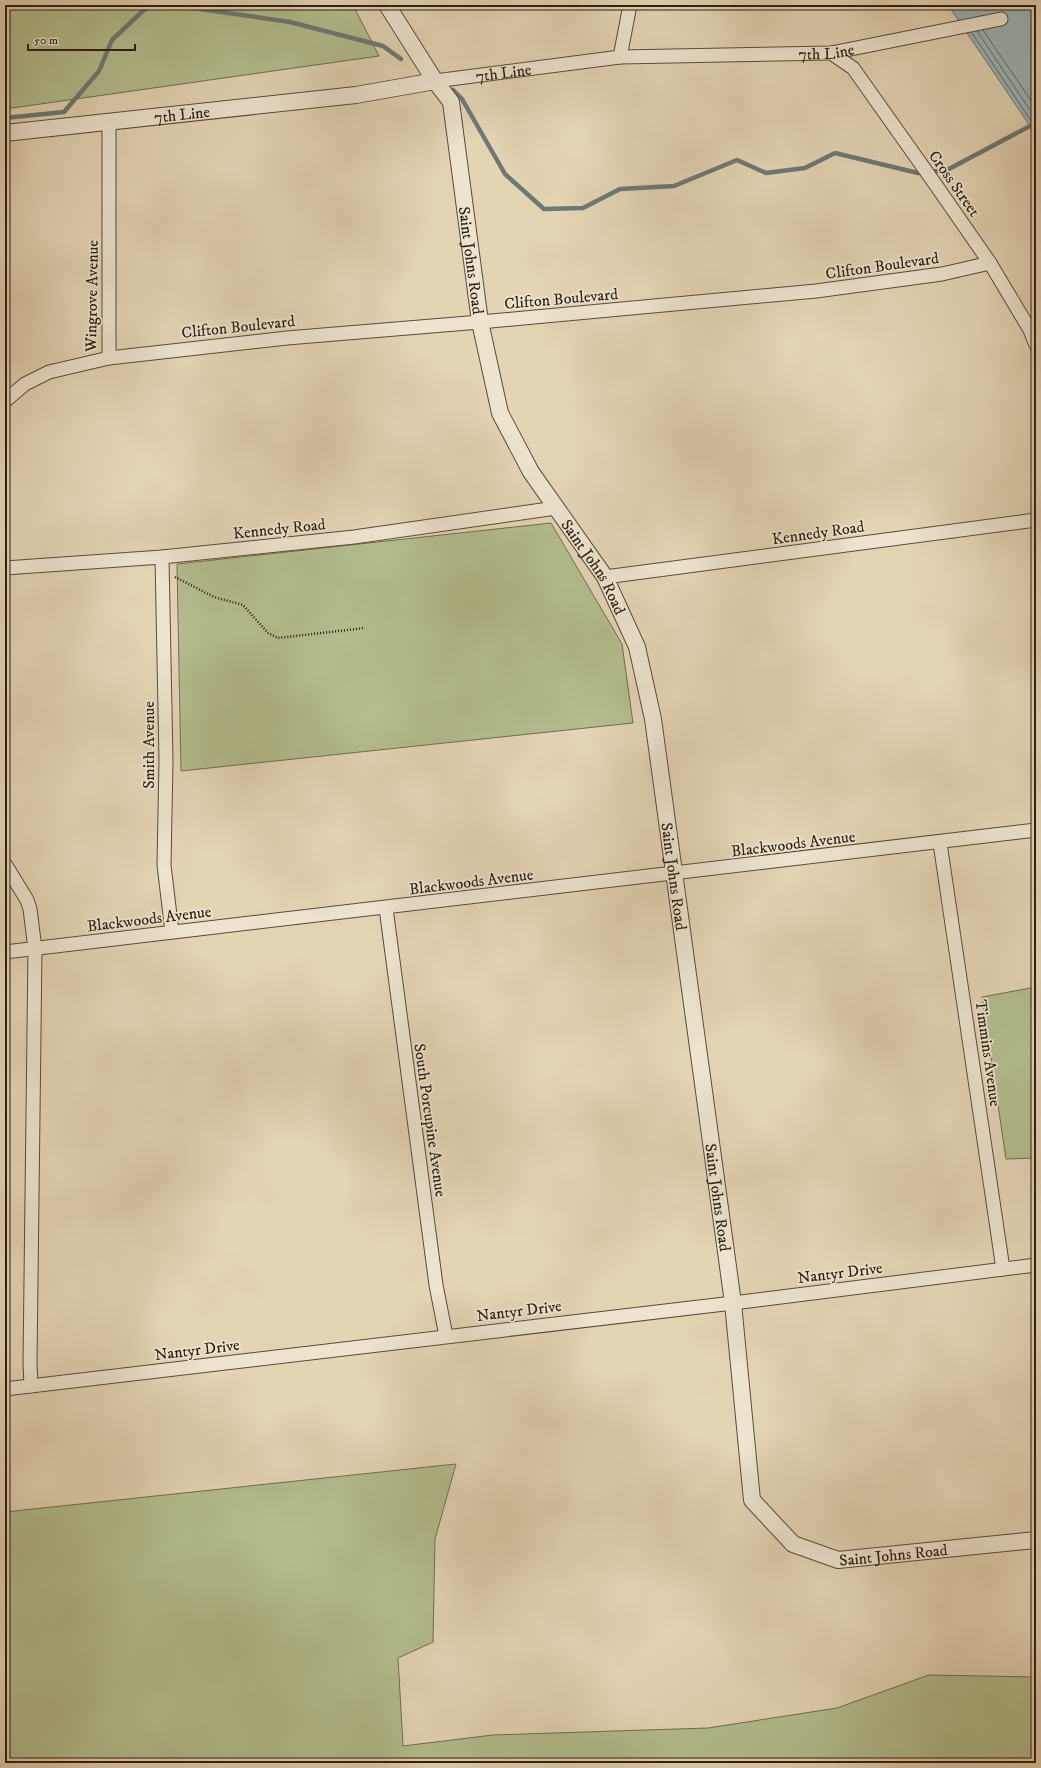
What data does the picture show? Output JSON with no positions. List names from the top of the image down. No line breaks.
{"streets":{"street":["7th Line","Cross Street","Saint Johns Road","Clifton Boulevard","Wingrove Avenue","Kennedy Road","Smith Avenue","Blackwoods Avenue","Timmins Avenue","South Porcupine Avenue","Nantyr Drive"]},"crossings":[["7th Line","Cross Street"],["7th Line","Saint Johns Road"],["7th Line","Wingrove Avenue"],["Cross Street","Clifton Boulevard"],["Saint Johns Road","Clifton Boulevard"],["Saint Johns Road","Kennedy Road"],["Saint Johns Road","Blackwoods Avenue"],["Saint Johns Road","Nantyr Drive"],["Clifton Boulevard","Wingrove Avenue"],["Kennedy Road","Smith Avenue"],["Smith Avenue","Blackwoods Avenue"],["Blackwoods Avenue","Timmins Avenue"],["Blackwoods Avenue","South Porcupine Avenue"],["Timmins Avenue","Nantyr Drive"],["South Porcupine Avenue","Nantyr Drive"]],"scale_bar":"50 m"}
